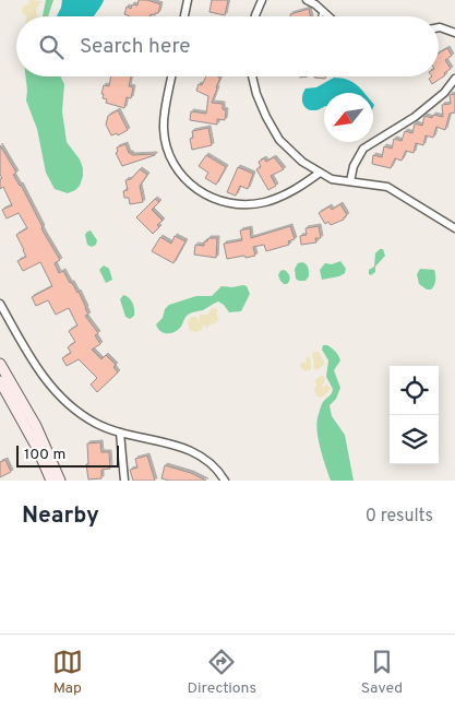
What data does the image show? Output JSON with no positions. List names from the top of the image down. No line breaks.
{"scale_bar":"100 m","north":"bottom left","page":{"search":"Search here","scale":"100 m","heading":["Nearby","0 results"],"nav":["Map","Directions","Saved"]}}
